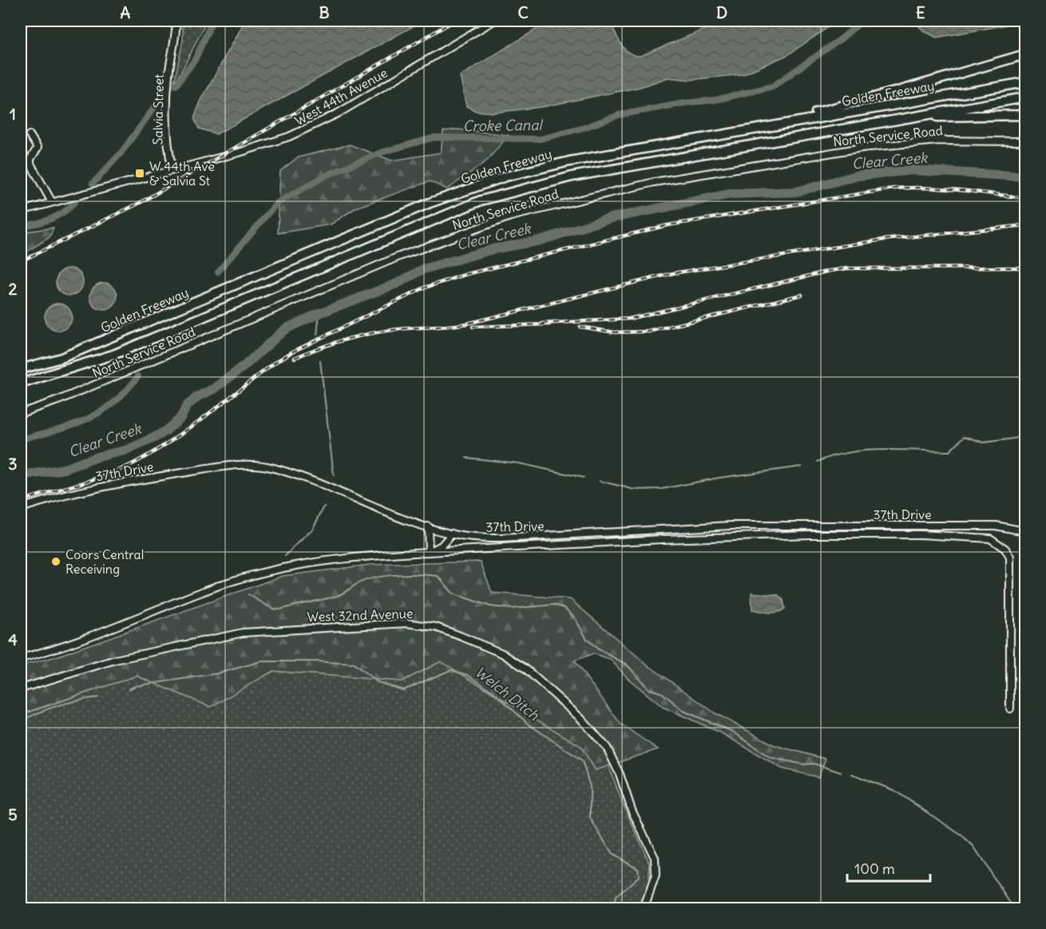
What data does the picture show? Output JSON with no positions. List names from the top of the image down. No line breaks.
{"streets":{"highway":["Golden Freeway"],"street":["West 44th Avenue","Salvia Street","North Service Road","37th Drive","West 32nd Avenue"]},"crossings":[["West 44th Avenue","Salvia Street"]],"water":["Croke Canal","Clear Creek","Welch Ditch"],"places":{"transit":["W 44th Ave & Salvia St"],"other":["Coors Central Receiving"]},"scale_bar":"100 m","grid":{"columns":["A","B","C","D","E"],"rows":["1","2","3","4","5"]}}
